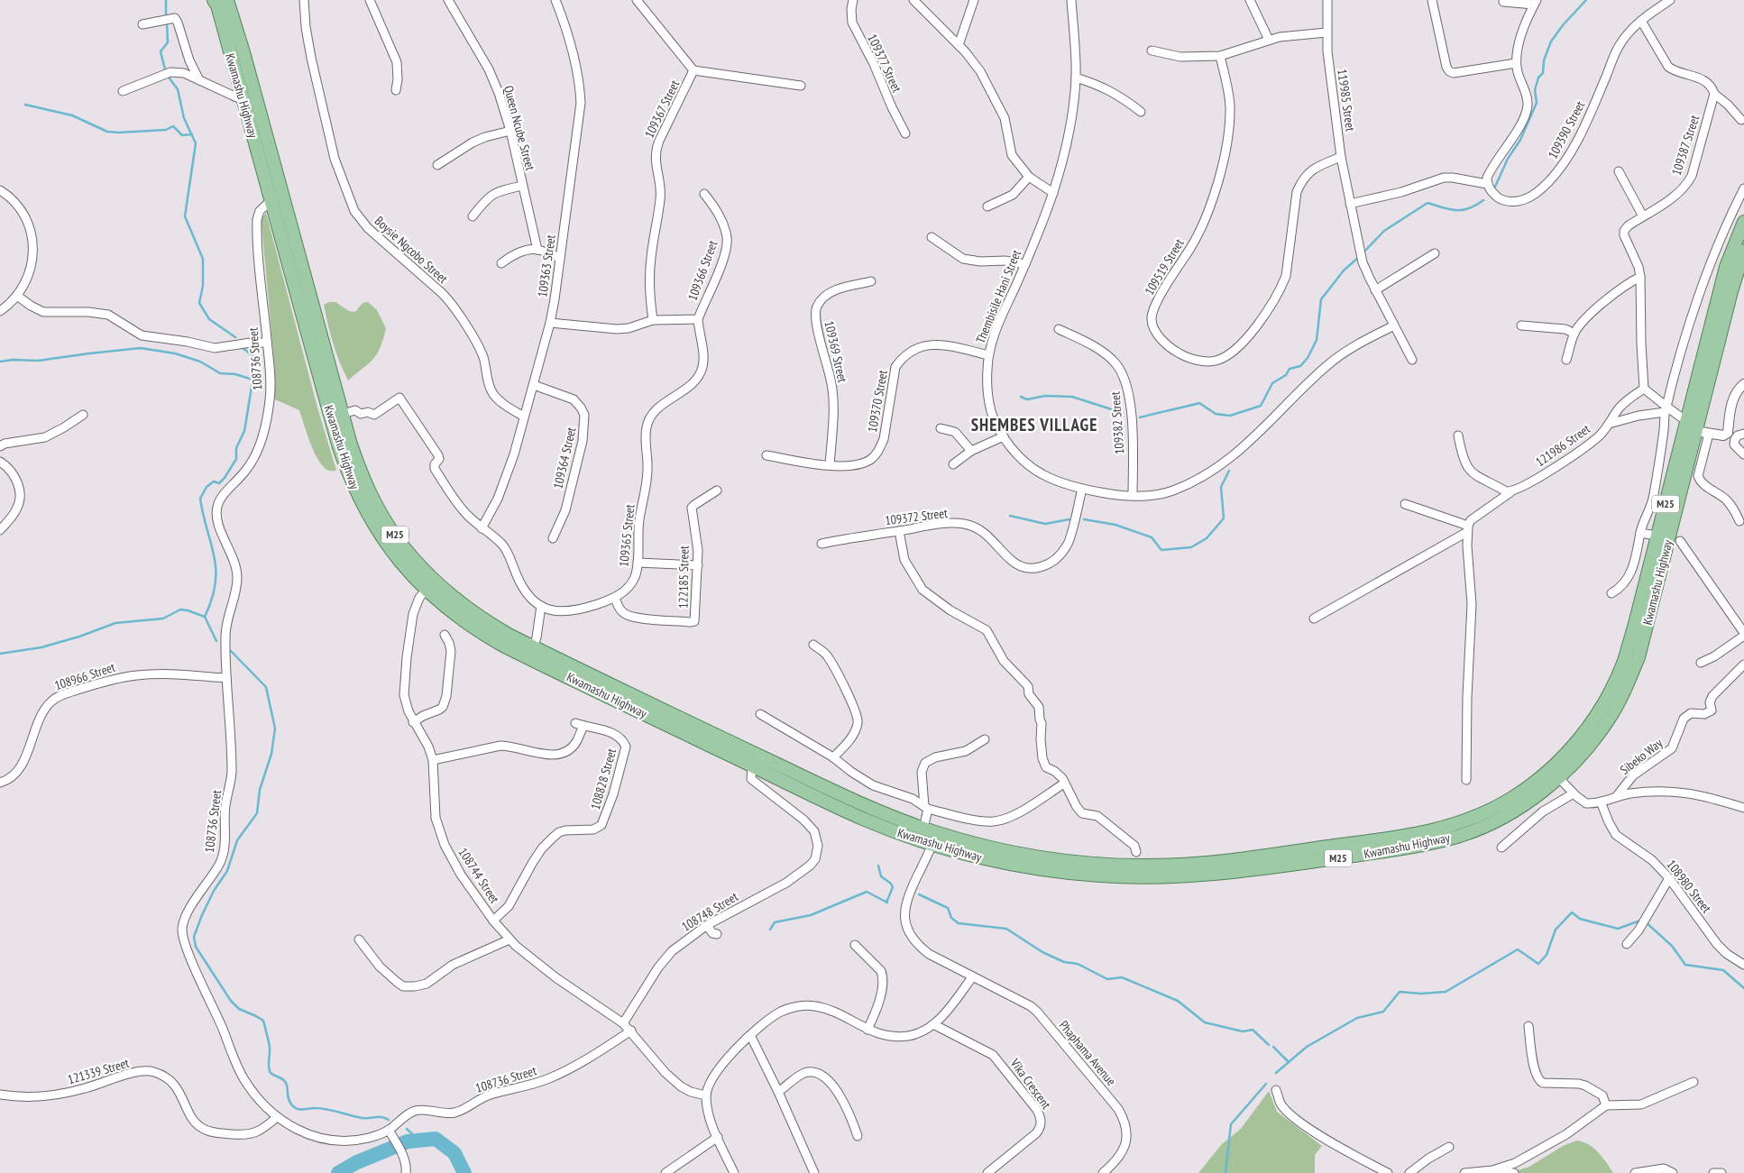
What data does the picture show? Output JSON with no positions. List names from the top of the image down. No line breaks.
{"streets":{"main road":["Kwamashu Highway","M25"],"street":["109377 Street","119985 Street","109367 Street","Queen Ncube Street","109390 Street","109387 Street","Boysie Ngcobo Street","109363 Street","109519 Street","109366 Street","Thembisile Hani Street","109369 Street","108736 Street","109370 Street","109382 Street","121986 Street","109364 Street","109372 Street","109365 Street","122185 Street","108966 Street","Sibeko Way","108828 Street","108744 Street","108980 Street","108748 Street","Phaphama Avenue","121339 Street","Vika Crescent"]},"crossings":[["Kwamashu Highway","108736 Street"],["Kwamashu Highway","109365 Street"],["Kwamashu Highway","108744 Street"],["Kwamashu Highway","108748 Street"],["Kwamashu Highway","Phaphama Avenue"],["119985 Street","109519 Street"],["119985 Street","Thembisile Hani Street"],["109367 Street","109366 Street"],["109387 Street","121986 Street"],["Boysie Ngcobo Street","109363 Street"],["109363 Street","109366 Street"],["109363 Street","109364 Street"],["109363 Street","109365 Street"],["109366 Street","109365 Street"],["Thembisile Hani Street","109370 Street"],["Thembisile Hani Street","109382 Street"],["Thembisile Hani Street","109372 Street"],["109369 Street","109370 Street"],["108736 Street","108966 Street"],["108736 Street","108744 Street"],["108736 Street","121339 Street"],["109365 Street","122185 Street"],["108828 Street","108744 Street"],["108744 Street","108748 Street"]],"districts":["SHEMBES VILLAGE"]}
